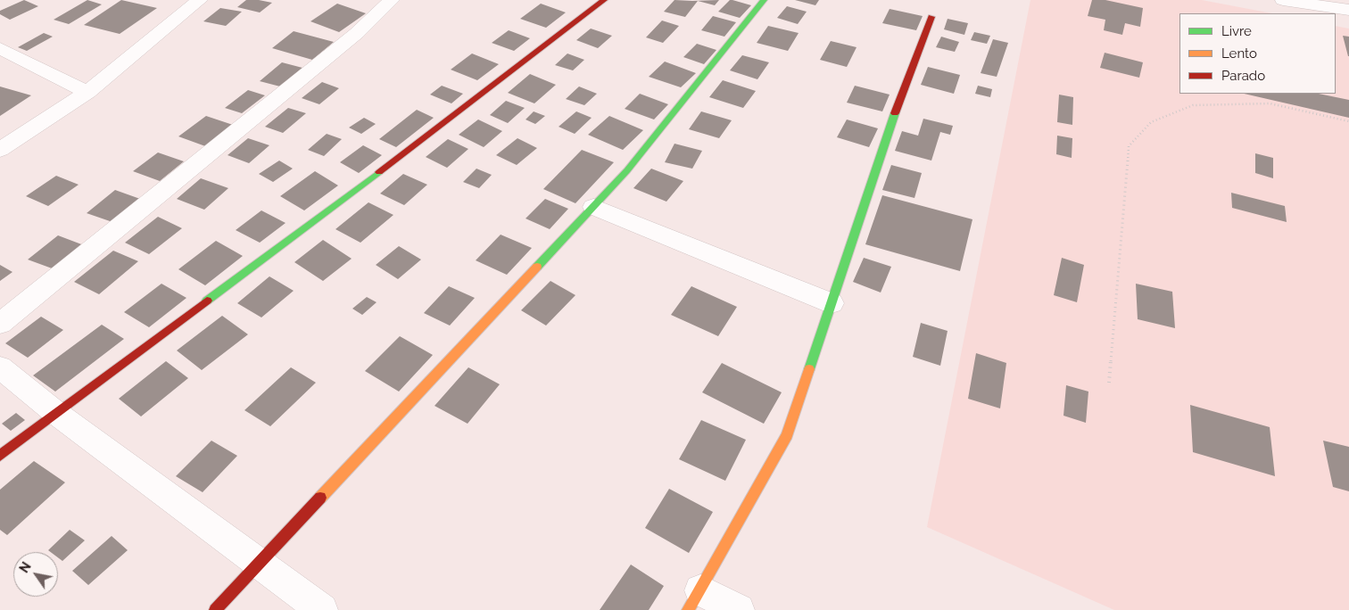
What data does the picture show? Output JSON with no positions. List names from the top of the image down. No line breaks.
{"legend":["Livre","Lento","Parado"],"north":"top left"}
